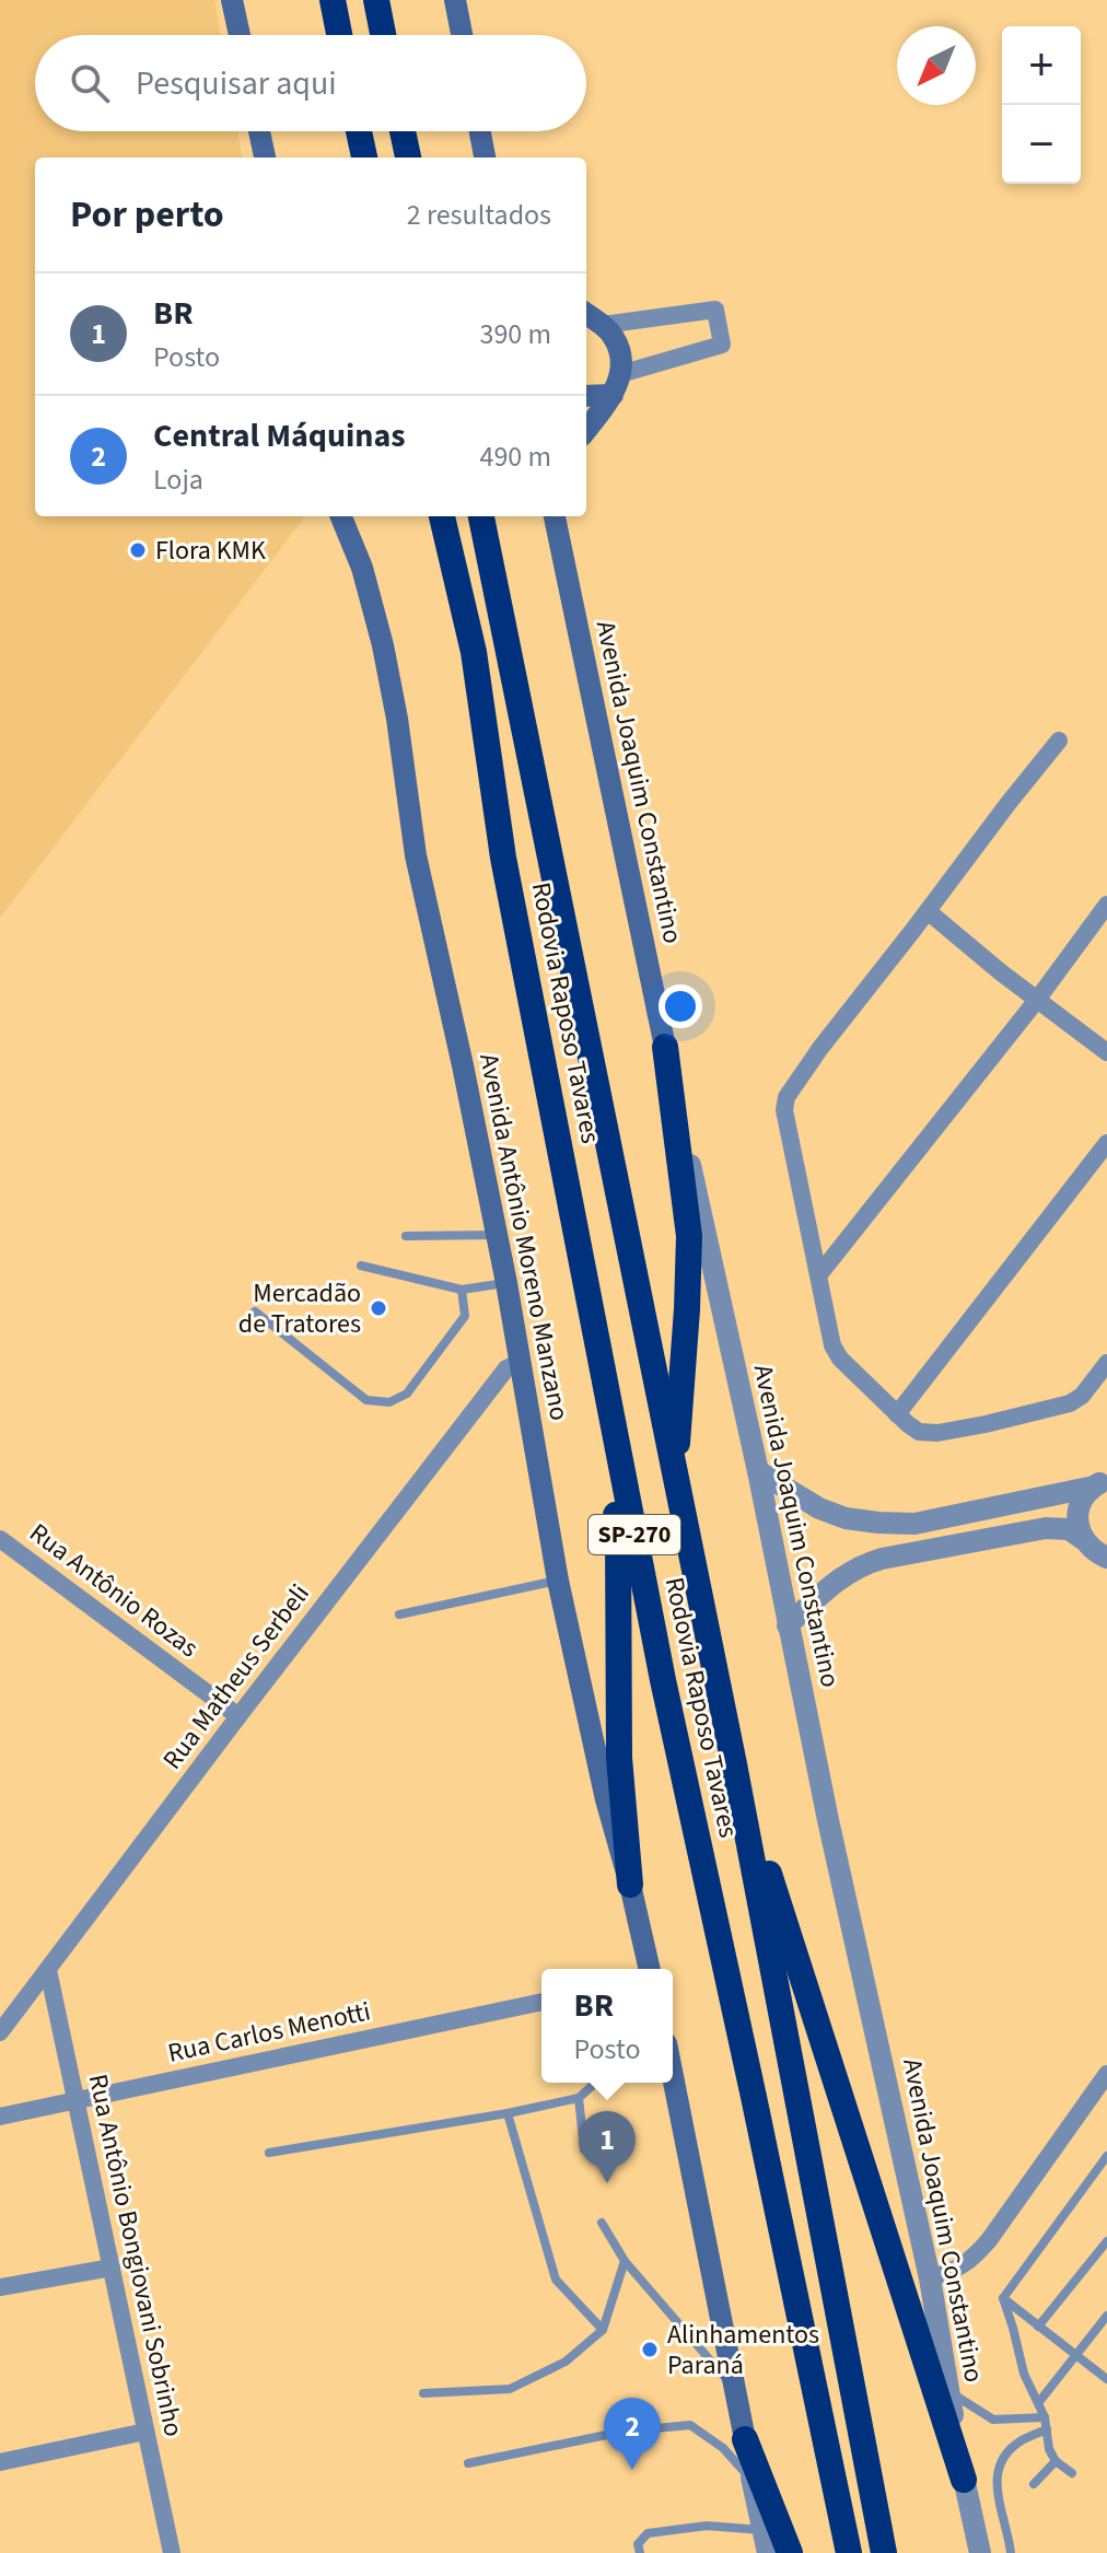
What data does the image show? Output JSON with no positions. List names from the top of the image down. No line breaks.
{"streets":{"highway":["Rodovia Raposo Tavares","SP-270"],"main road":["Avenida Joaquim Constantino","Avenida Antônio Moreno Manzano"],"street":["Rua Antônio Rozas","Rua Matheus Serbeli","Rua Carlos Menotti","Rua Antônio Bongiovani Sobrinho"]},"crossings":[["Avenida Antônio Moreno Manzano","Rua Matheus Serbeli"],["Rua Antônio Rozas","Rua Matheus Serbeli"],["Rua Matheus Serbeli","Rua Antônio Bongiovani Sobrinho"],["Rua Carlos Menotti","Rua Antônio Bongiovani Sobrinho"]],"places":["Flora KMK","Mercadão de Tratores","Alinhamentos Paraná"],"north":"bottom left","page":{"map_buttons":["+","−"],"search":"Pesquisar aqui","heading":["Por perto","2 resultados"],"list":[{"mark":"1","name":"BR","note":"Posto","value":"390 m"},{"mark":"2","name":"Central Máquinas","note":"Loja","value":"490 m"}],"popup":["BR","Posto"],"pins":["1","2"]}}
